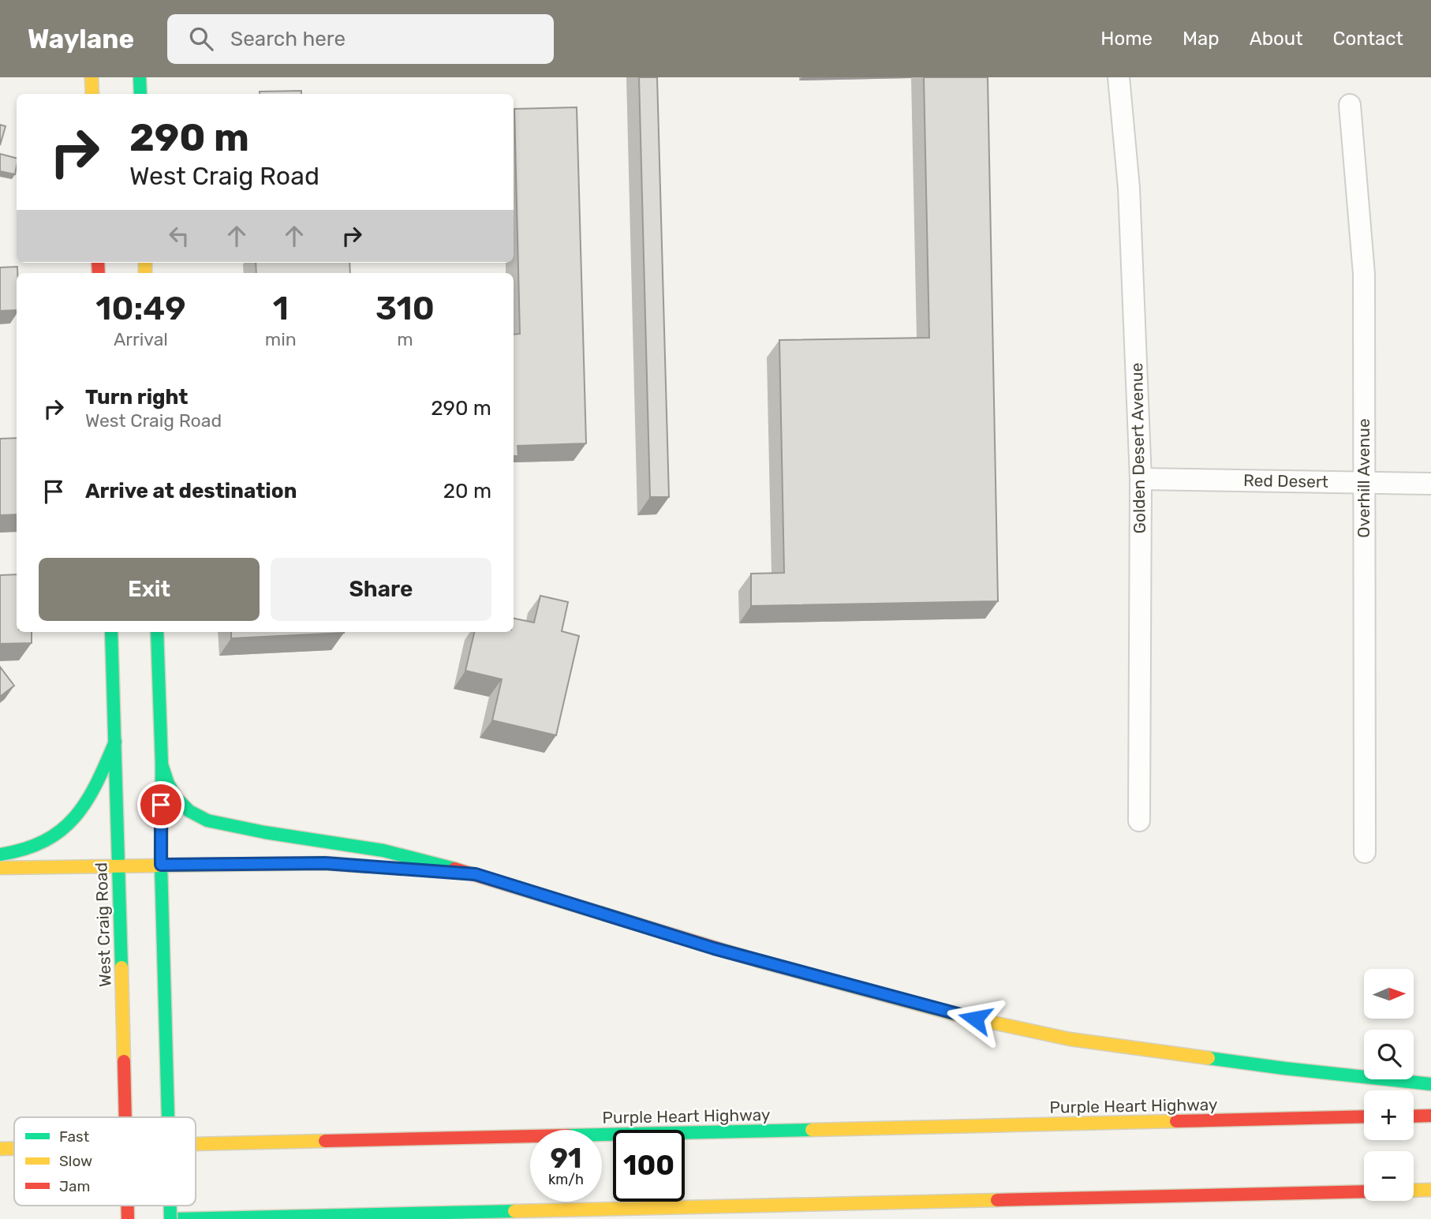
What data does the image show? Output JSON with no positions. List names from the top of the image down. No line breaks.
{"streets":{"main road":["West Craig Road","Purple Heart Highway"],"street":["Golden Desert Avenue","Overhill Avenue","Red Desert"]},"crossings":[["Golden Desert Avenue","Red Desert"],["Overhill Avenue","Red Desert"]],"legend":["Fast","Slow","Jam"],"north":"right","page":{"header":"Waylane","search":"Search here","nav":["Home","Map","About","Contact"],"turn":["290 m","West Craig Road"],"eta":["10:49","Arrival","1","min","310","m"],"list":[{"name":"Turn right","note":"West Craig Road","value":"290 m"},{"name":"Arrive at destination","value":"20 m"}],"buttons":["Exit","Share"],"map_buttons":["+","−"],"speed":"91 km/h","limit":"100"}}
